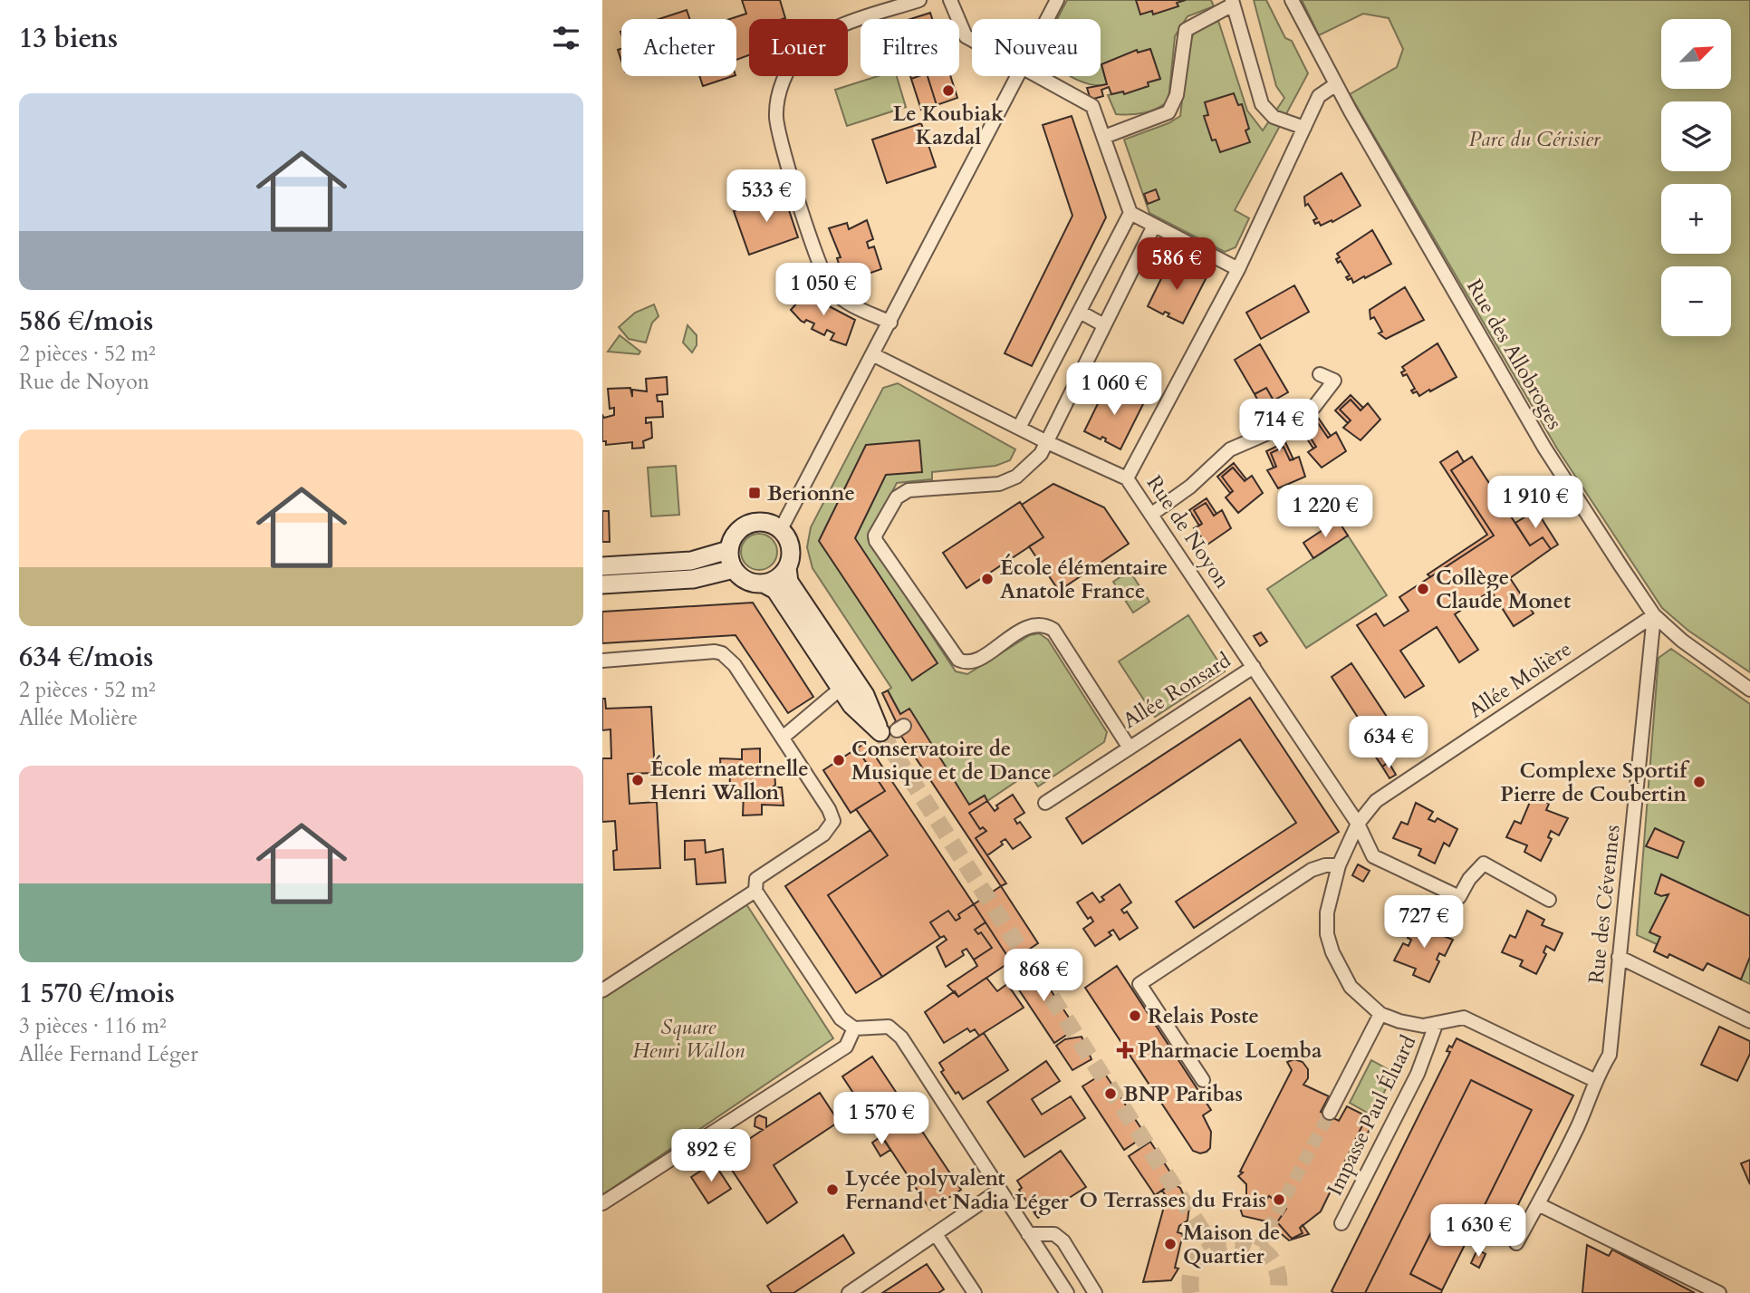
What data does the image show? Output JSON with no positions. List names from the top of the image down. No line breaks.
{"streets":{"street":["Rue des Allobroges","Rue de Noyon","Allée Molière","Allée Ronsard","Rue des Cévennes","Impasse Paul Éluard"]},"crossings":[["Rue des Allobroges","Rue de Noyon"],["Rue des Allobroges","Allée Molière"],["Rue des Allobroges","Rue des Cévennes"],["Rue de Noyon","Allée Molière"],["Rue de Noyon","Allée Ronsard"],["Allée Molière","Rue des Cévennes"]],"parks":["Parc du Cérisier","Square Henri Wallon"],"places":{"other":["Le Koubiak Kazdal","École élémentaire Anatole France","Collège Claude Monet","Conservatoire de Musique et de Dance","École maternelle Henri Wallon","Complexe Sportif Pierre de Coubertin","Relais Poste","BNP Paribas","Lycée polyvalent Fernand et Nadia Léger","O Terrasses du Frais","Maison de Quartier"],"transit":["Berionne"],"health":["Pharmacie Loemba"]},"north":"top right","page":{"heading":"13 biens","map_buttons":["+","−"],"chip":["Acheter","Louer","Filtres","Nouveau"],"list":[{"name":"586 €/mois","note":"2 pièces · 52 m² · Rue de Noyon"},{"name":"634 €/mois","note":"2 pièces · 52 m² · Allée Molière"},{"name":"1 570 €/mois","note":"3 pièces · 116 m² · Allée Fernand Léger"}],"price":["533 €","586 €","1 050 €","1 060 €","714 €","1 910 €","1 220 €","634 €","727 €","868 €","1 570 €","892 €","1 630 €"]}}
